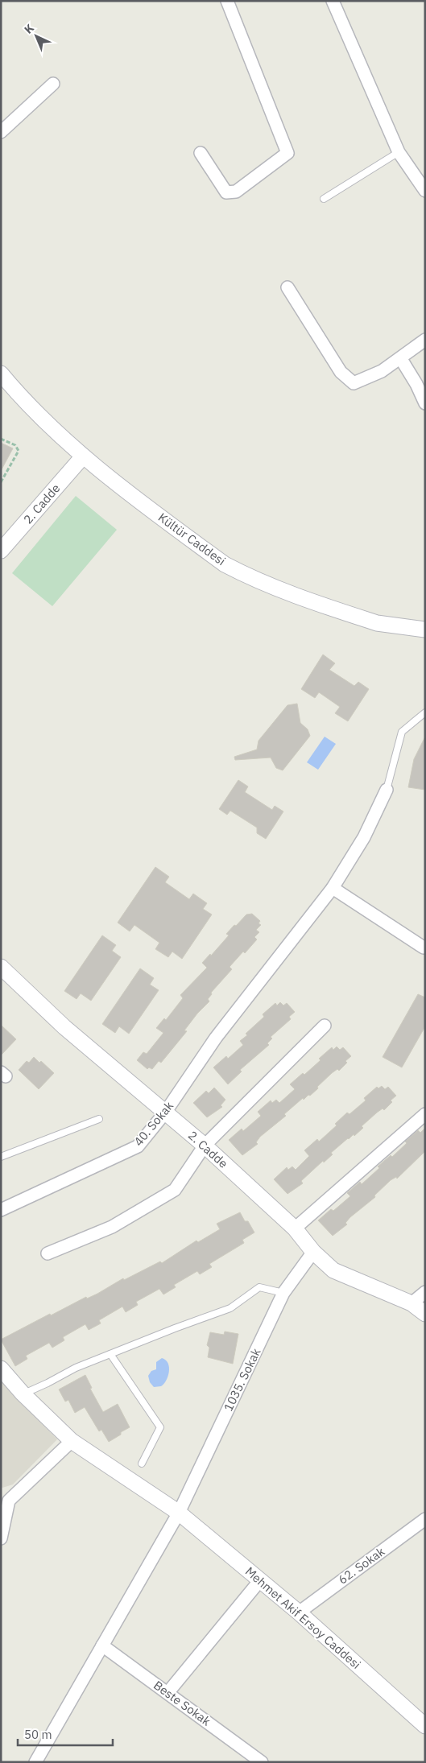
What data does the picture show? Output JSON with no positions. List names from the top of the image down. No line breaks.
{"streets":{"street":["2. Cadde","Kültür Caddesi","40. Sokak","1035. Sokak","62. Sokak","Mehmet Akif Ersoy Caddesi","Beste Sokak"]},"crossings":[["2. Cadde","Kültür Caddesi"],["2. Cadde","40. Sokak"],["2. Cadde","1035. Sokak"],["1035. Sokak","Mehmet Akif Ersoy Caddesi"],["62. Sokak","Mehmet Akif Ersoy Caddesi"]],"scale_bar":"50 m","north":"top left"}
